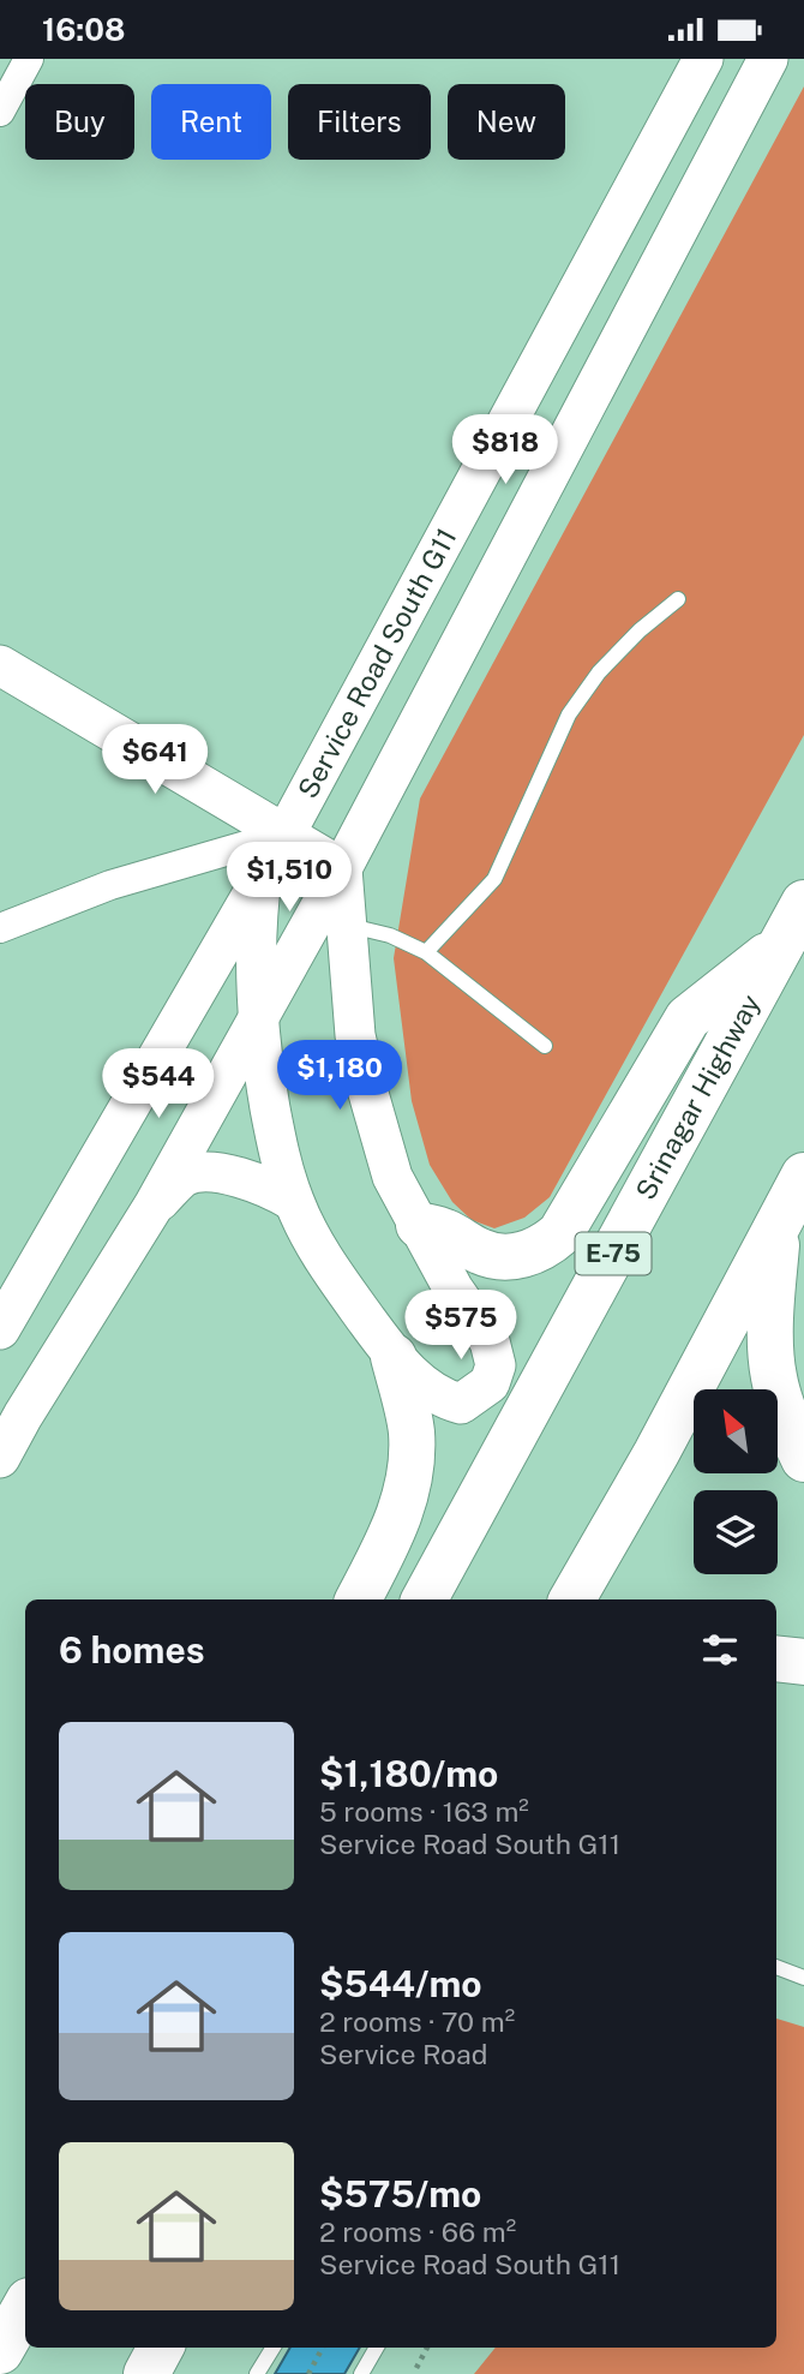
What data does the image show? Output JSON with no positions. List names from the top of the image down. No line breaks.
{"streets":{"highway":["Srinagar Highway","E-75"],"main road":["Service Road South G11"]},"north":"top left","page":{"status":"16:08","chip":["Buy","Rent","Filters","New"],"price":["$818","$641","$1,510","$1,180","$544","$575"],"heading":"6 homes","list":[{"name":"$1,180/mo","note":"5 rooms · 163 m² · Service Road South G11"},{"name":"$544/mo","note":"2 rooms · 70 m² · Service Road"},{"name":"$575/mo","note":"2 rooms · 66 m² · Service Road South G11"}]}}
